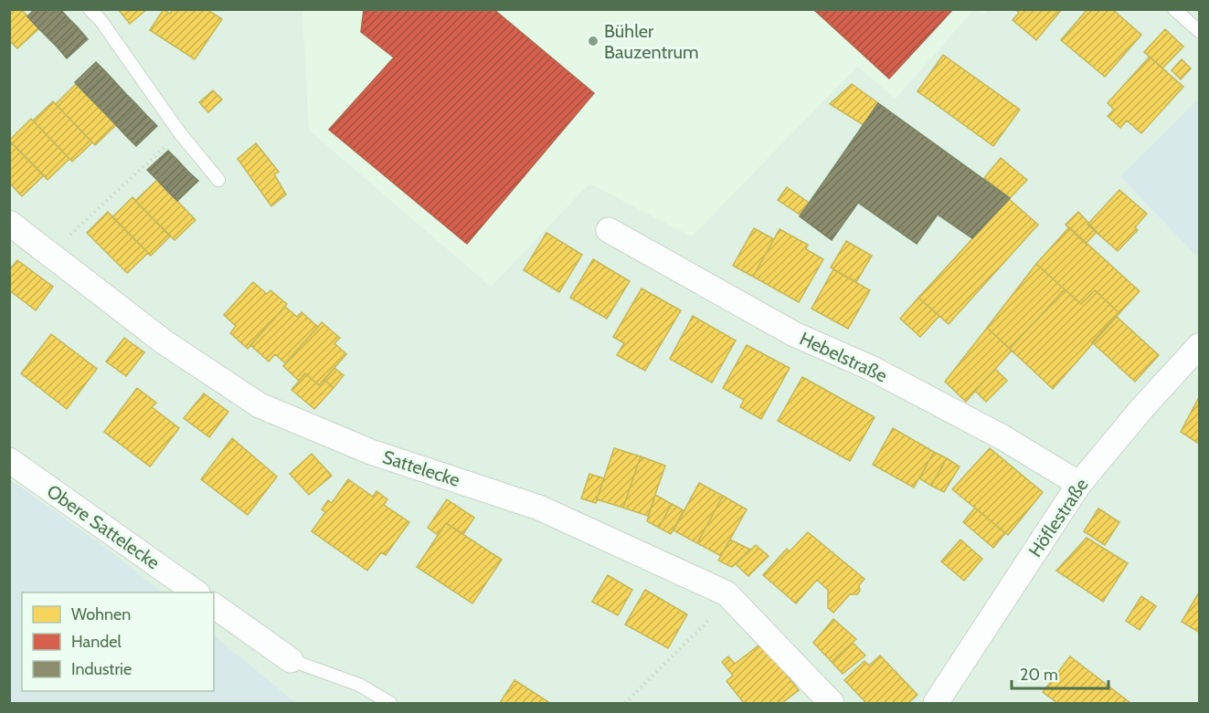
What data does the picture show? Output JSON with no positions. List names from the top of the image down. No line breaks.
{"streets":{"street":["Hebelstraße","Sattelecke","Höflestraße","Obere Sattelecke"]},"crossings":[["Hebelstraße","Höflestraße"]],"places":["Bühler Bauzentrum"],"legend":["Wohnen","Handel","Industrie"],"scale_bar":"20 m"}
